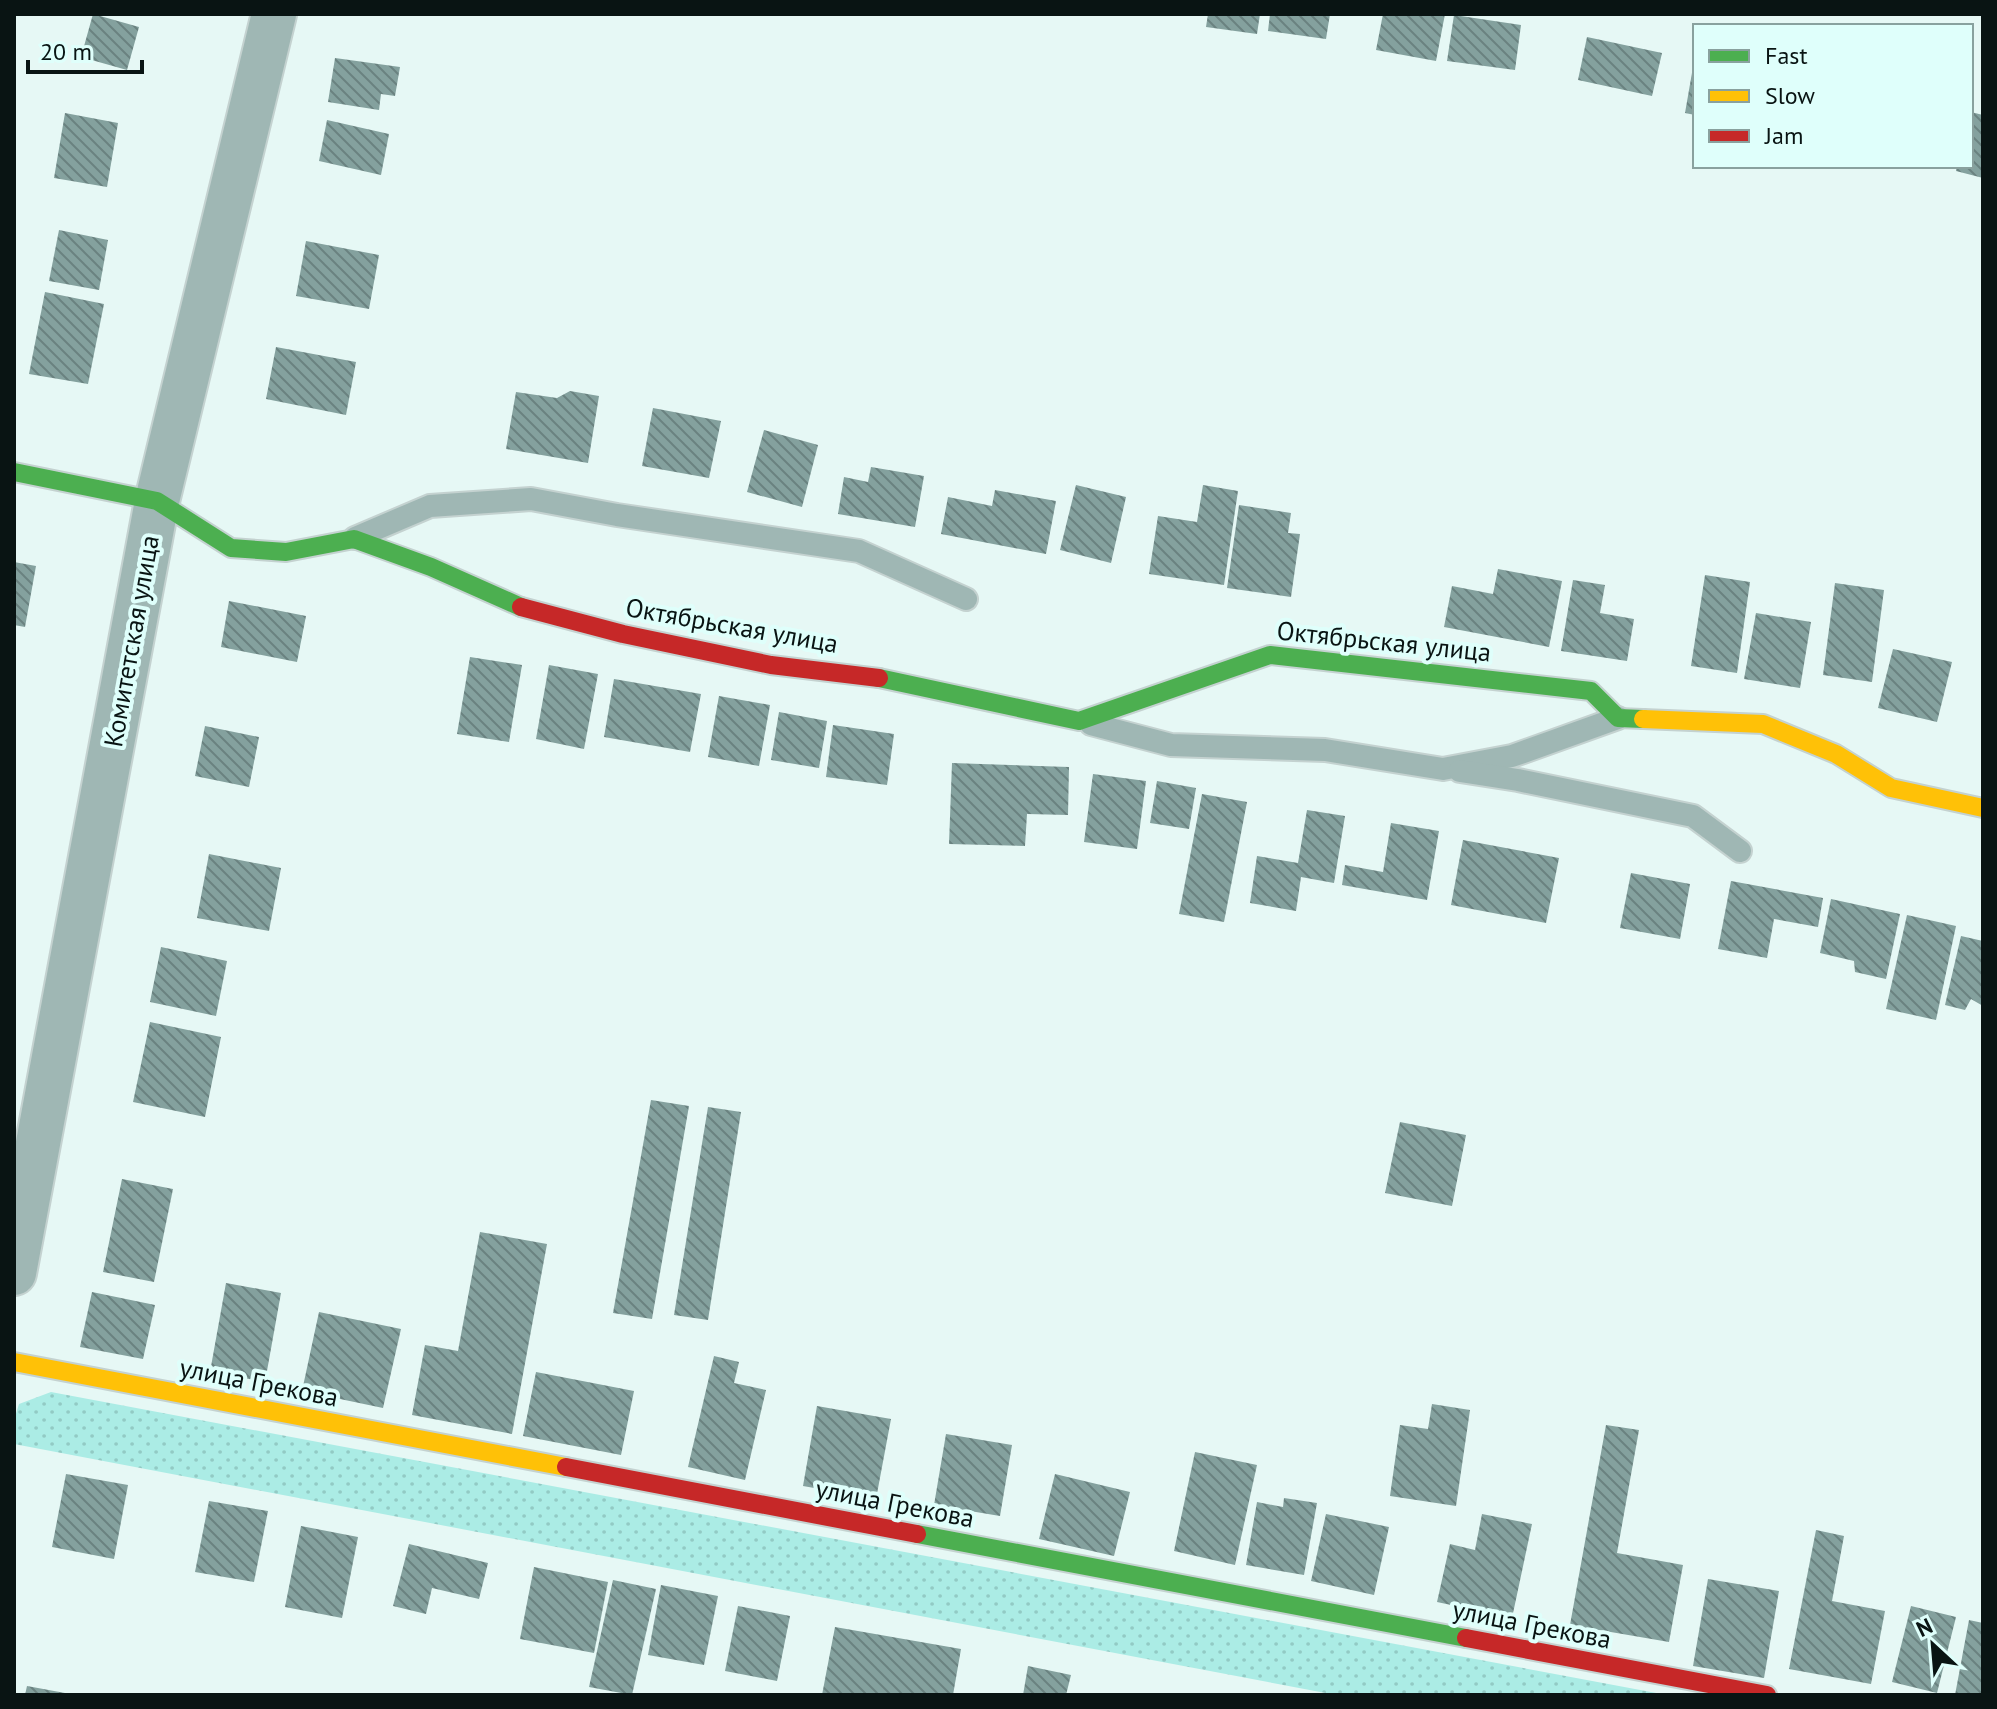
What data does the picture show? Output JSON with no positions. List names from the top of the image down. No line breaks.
{"streets":{"street":["Октябрьская улица","Комитетская улица","улица Грекова"]},"legend":["Fast","Slow","Jam"],"scale_bar":"20 m","north":"top left"}
